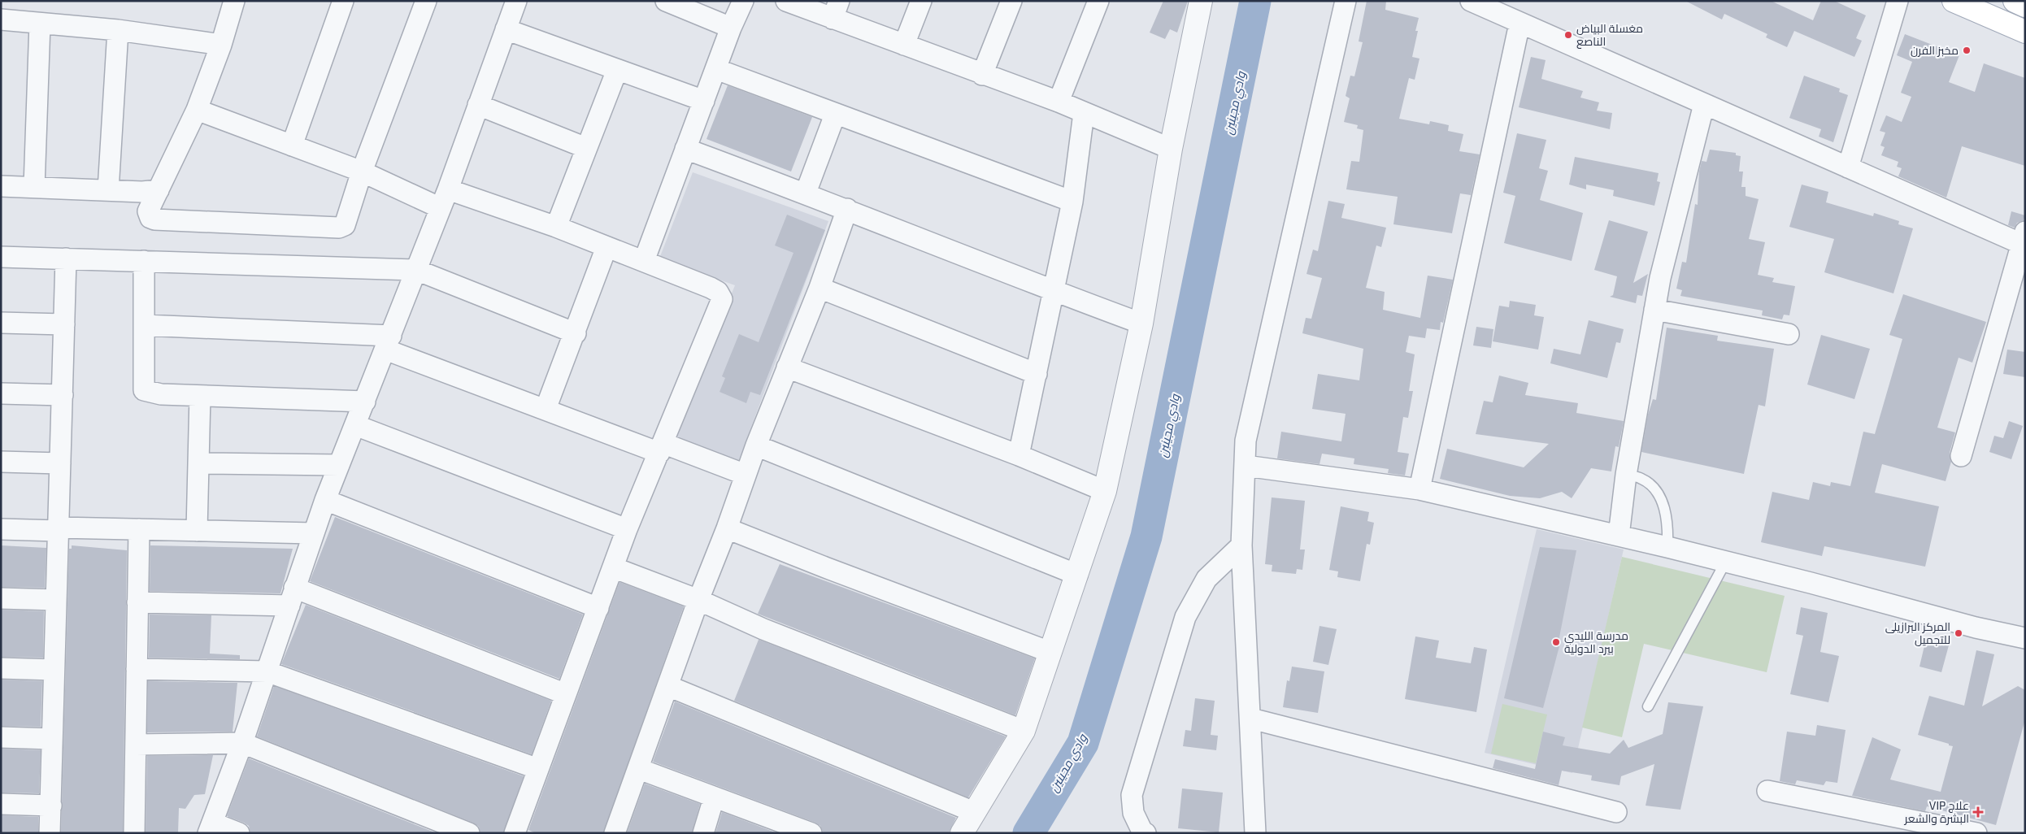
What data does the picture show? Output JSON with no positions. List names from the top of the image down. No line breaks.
{"water":["وادي مجينين"],"places":{"other":["مغسلة البياض الناصع","مخبز الفرن","المركز البرازيلى للتجميل","مدرسة الليدي بيرد الدولية"],"health":["VIP علاج البشرة والشعر"]}}
